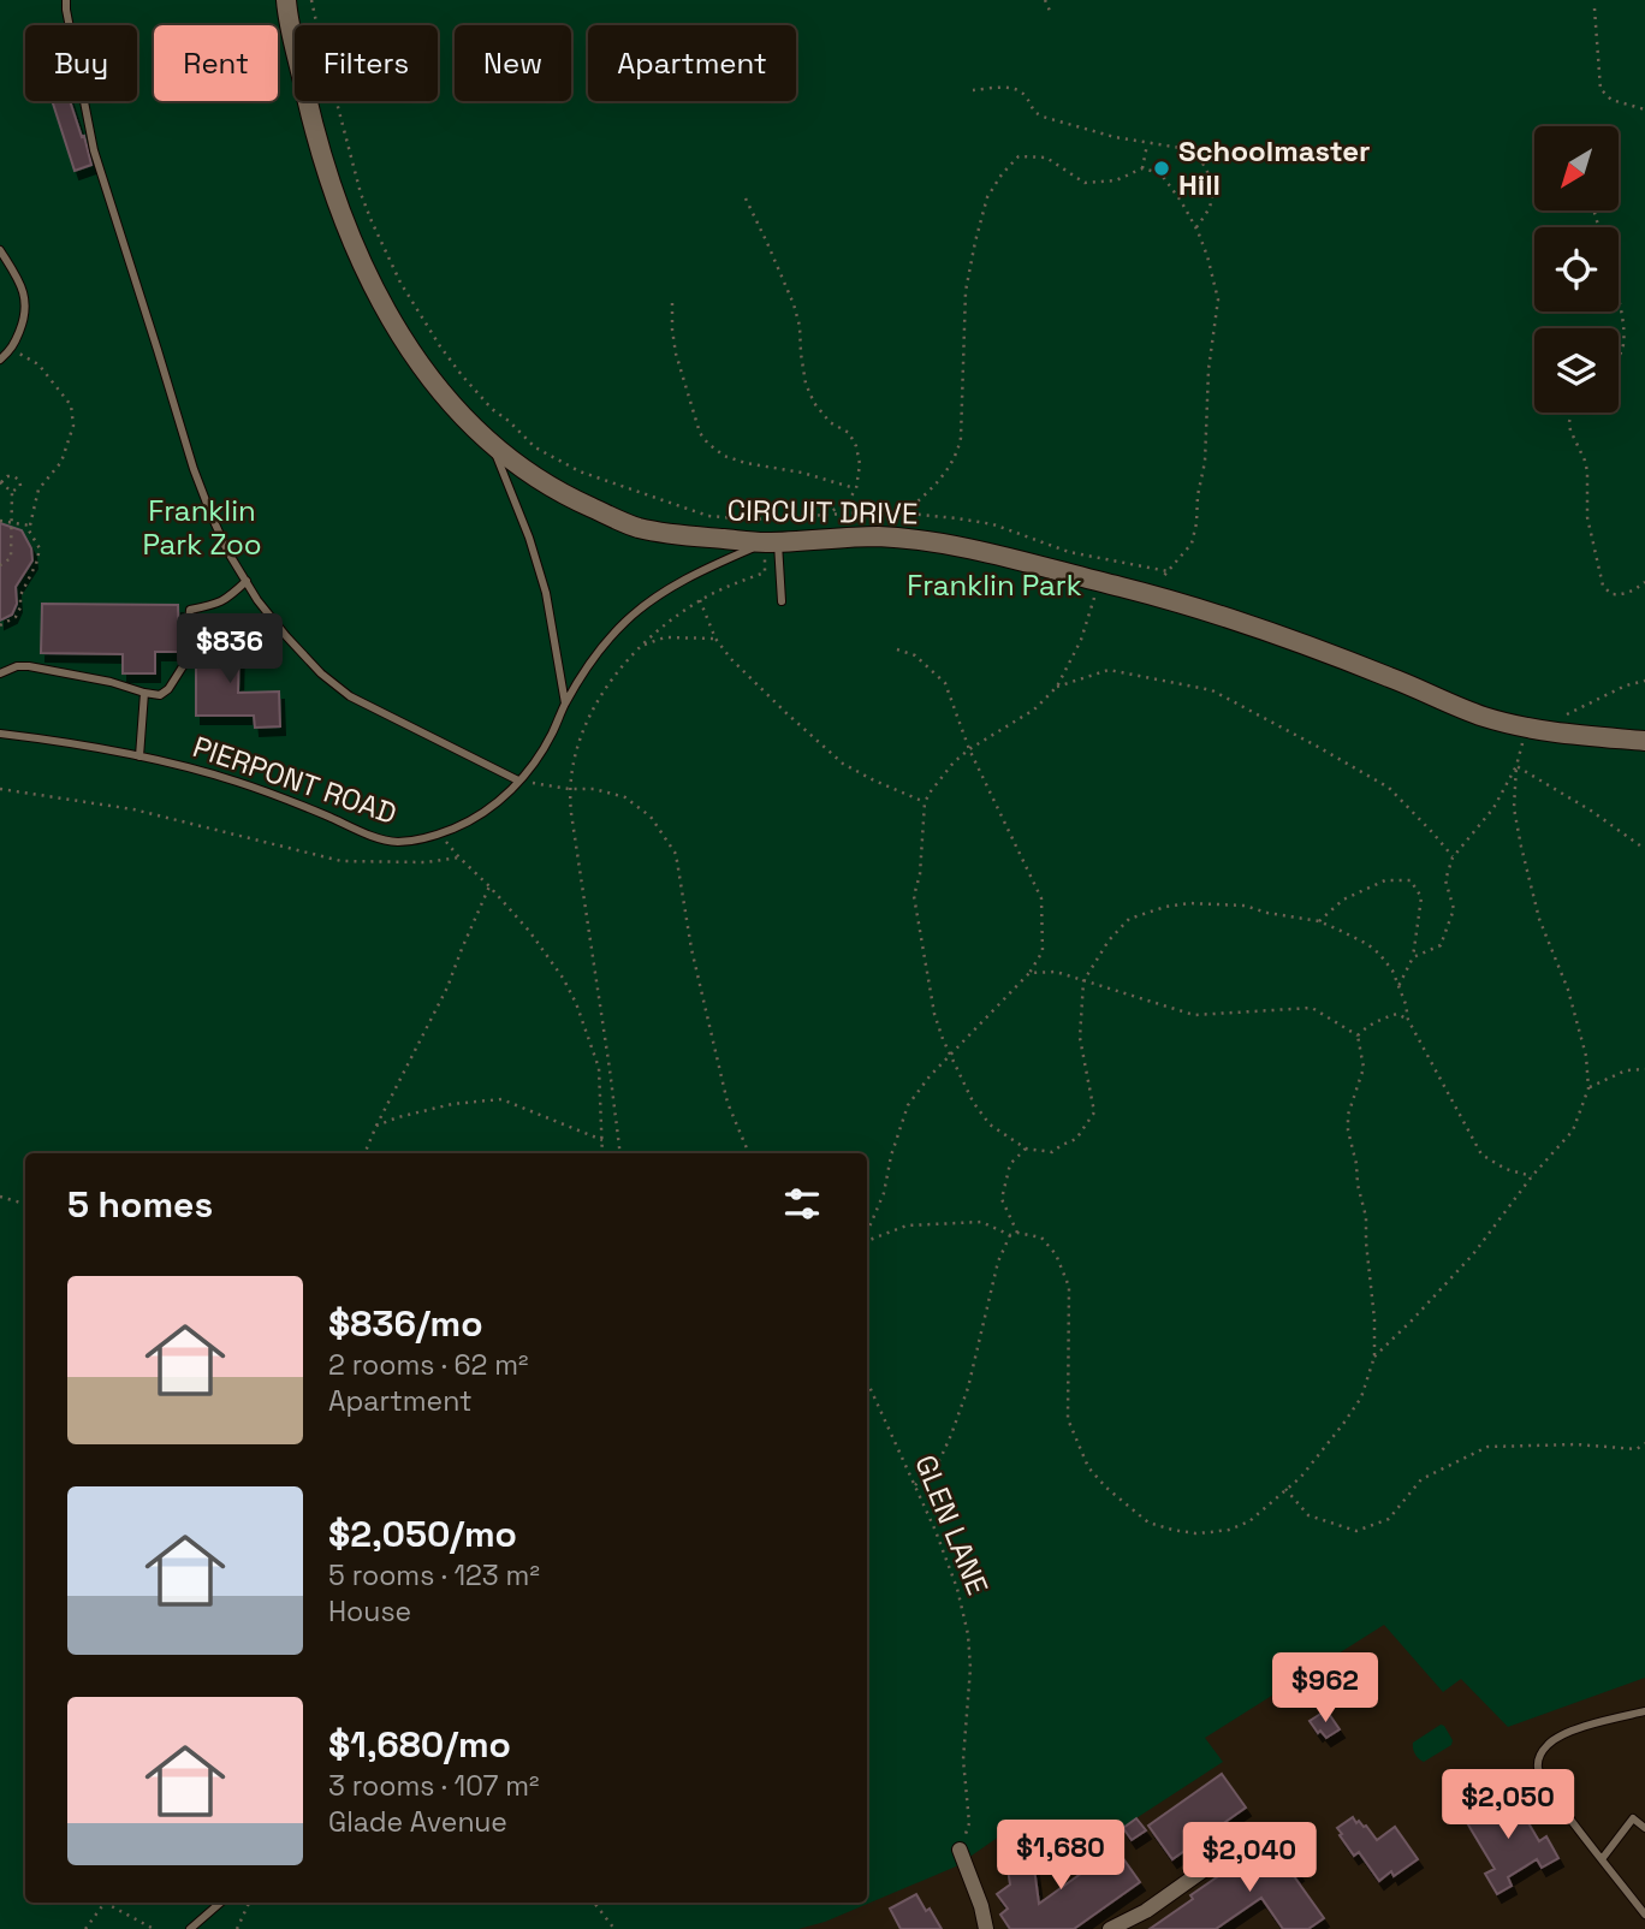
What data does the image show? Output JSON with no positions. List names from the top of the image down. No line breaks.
{"streets":{"main road":["CIRCUIT DRIVE"],"lane":["PIERPONT ROAD"],"path":["GLEN LANE"]},"crossings":[["CIRCUIT DRIVE","PIERPONT ROAD"]],"parks":["Franklin Park Zoo","Franklin Park"],"places":["Schoolmaster Hill"],"north":"bottom left","page":{"chip":["Buy","Rent","Filters","New","Apartment"],"price":["$836","$962","$2,050","$1,680","$2,040"],"heading":"5 homes","list":[{"name":"$836/mo","note":"2 rooms · 62 m² · Apartment"},{"name":"$2,050/mo","note":"5 rooms · 123 m² · House"},{"name":"$1,680/mo","note":"3 rooms · 107 m² · Glade Avenue"}]}}
